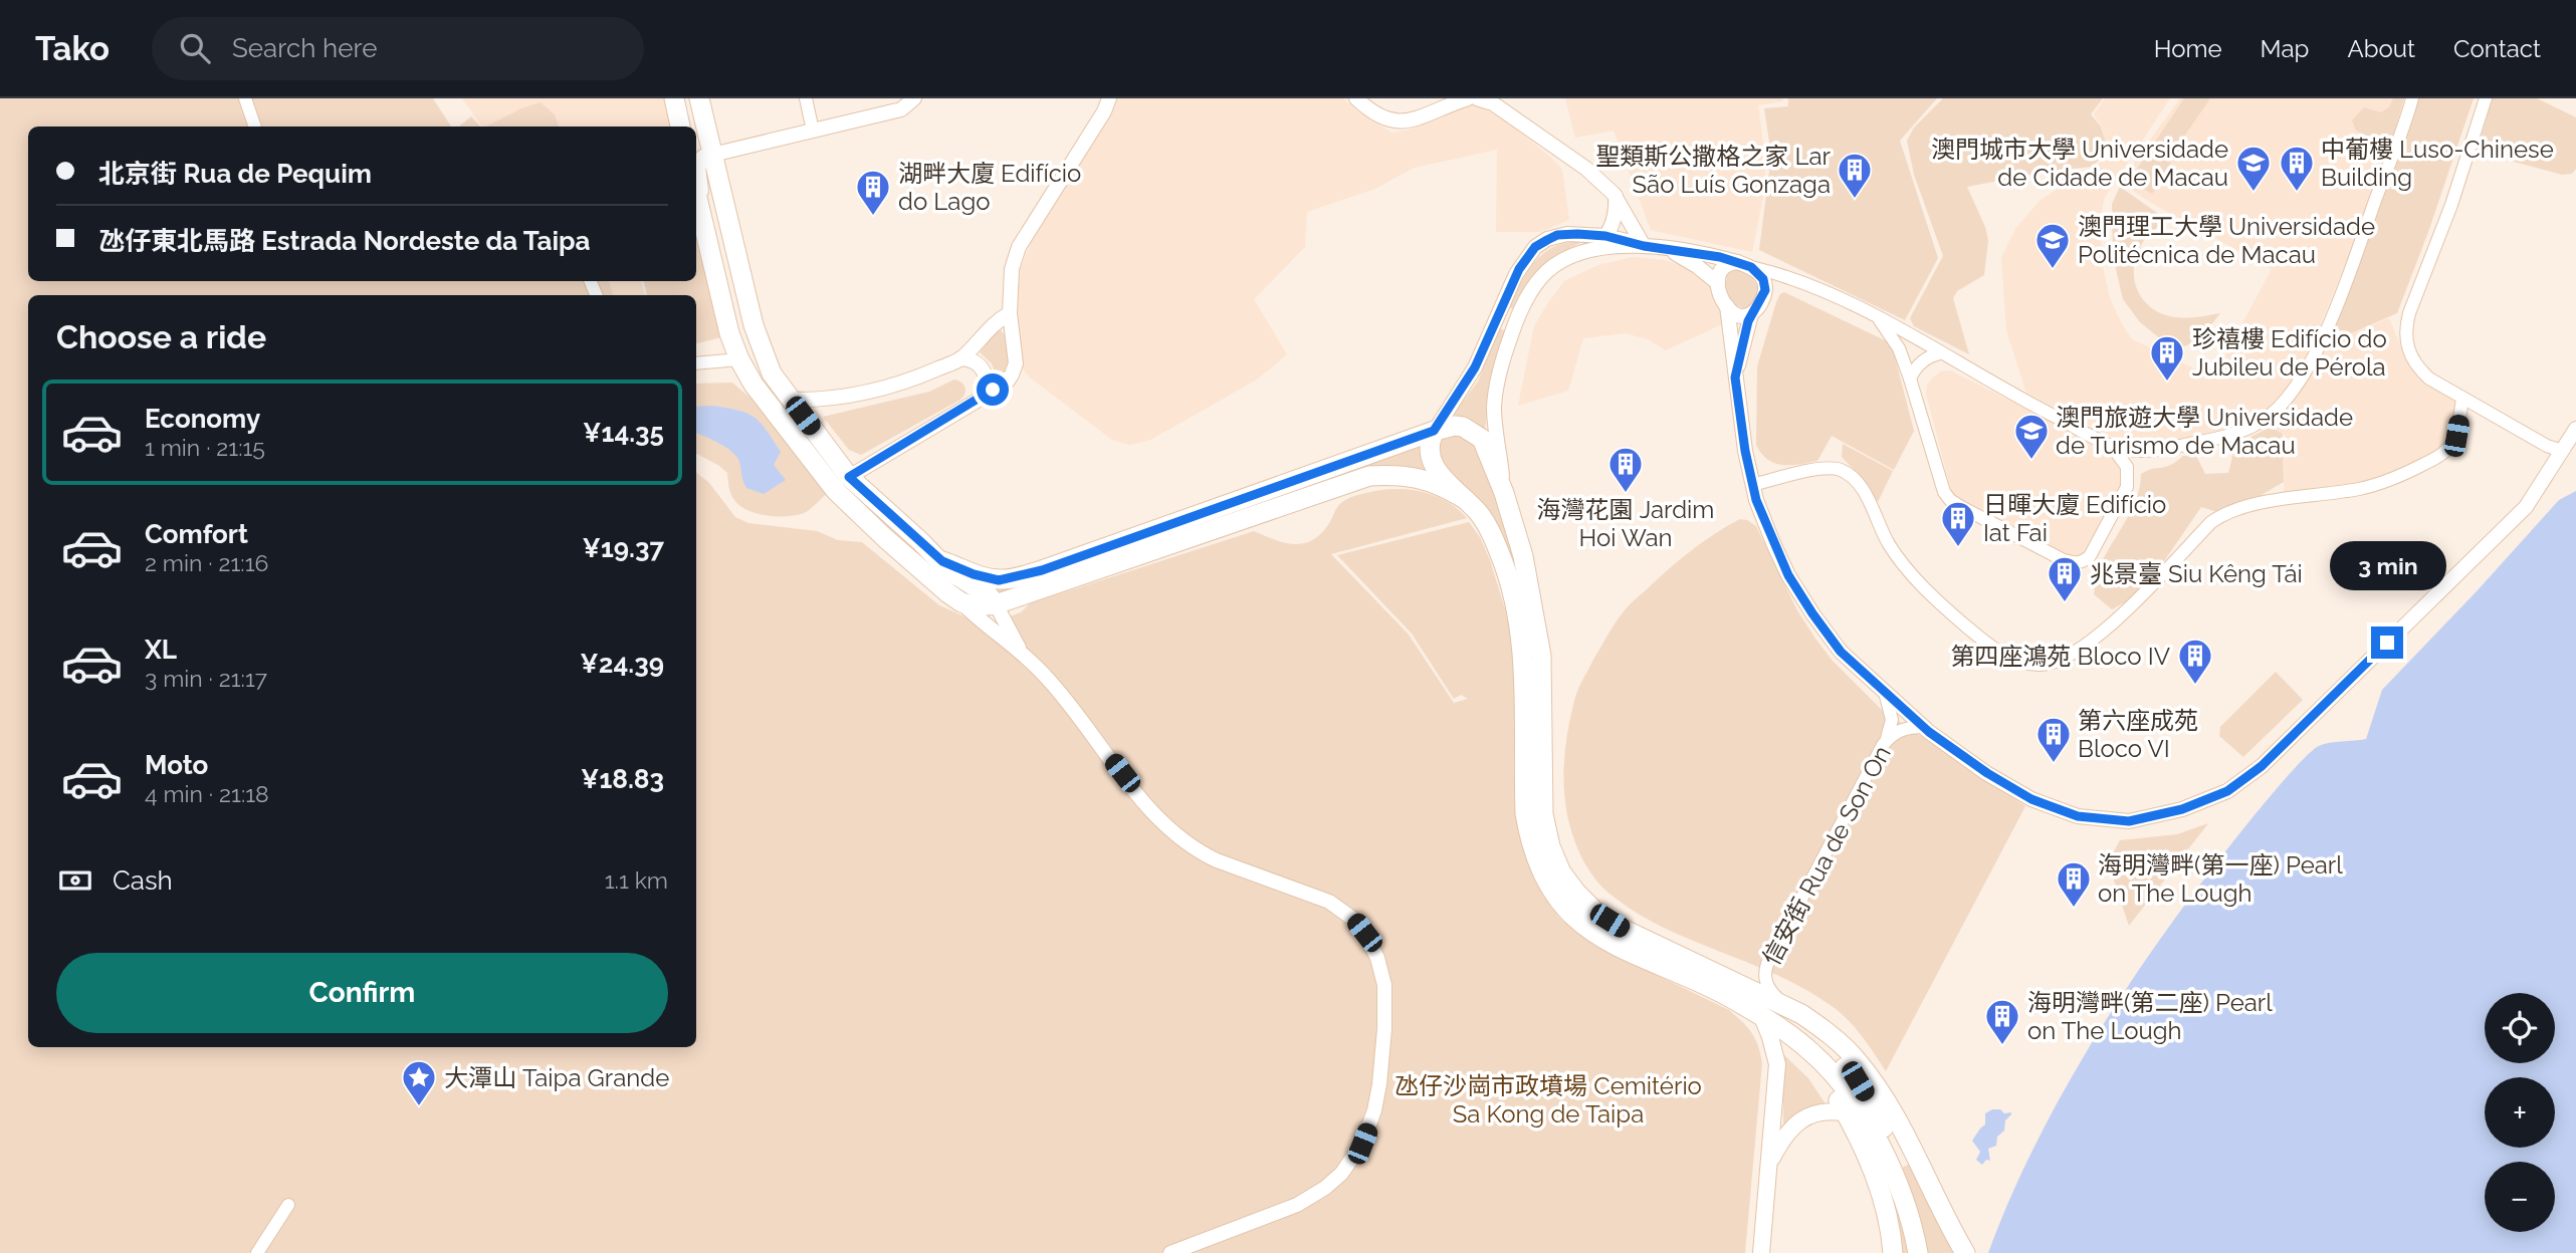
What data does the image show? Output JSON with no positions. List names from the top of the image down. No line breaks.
{"streets":{"street":["信安街 Rua de Son On"]},"parks":["氹仔沙崗市政墳場 Cemitério Sa Kong de Taipa"],"places":{"school or university":["澳門城市大學 Universidade de Cidade de Macau","澳門理工大學 Universidade Politécnica de Macau","澳門旅遊大學 Universidade de Turismo de Macau"],"building":["中葡樓 Luso-Chinese Building","聖類斯公撒格之家 Lar São Luís Gonzaga","湖畔大廈 Edifício do Lago","珍禧樓 Edifício do Jubileu de Pérola","海灣花園 Jardim Hoi Wan","日暉大廈 Edifício Iat Fai","兆景臺 Siu Kêng Tái","第四座鴻苑 Bloco IV","第六座成苑 Bloco VI","海明灣畔(第一座) Pearl on The Lough","海明灣畔(第二座) Pearl on The Lough"],"place":["大潭山 Taipa Grande"]},"page":{"header":"Tako","search":"Search here","nav":["Home","Map","About","Contact"],"banner":["北京街 Rua de Pequim","氹仔東北馬路 Estrada Nordeste da Taipa"],"heading":"Choose a ride","list":[{"name":"Economy","note":"1 min · 21:15","value":"¥14.35"},{"name":"Comfort","note":"2 min · 21:16","value":"¥19.37"},{"name":"XL","note":"3 min · 21:17","value":"¥24.39"},{"name":"Moto","note":"4 min · 21:18","value":"¥18.83"}],"bubble":"3 min","pay":["Cash","1.1 km"],"buttons":"Confirm","map_buttons":["+","−"]}}
